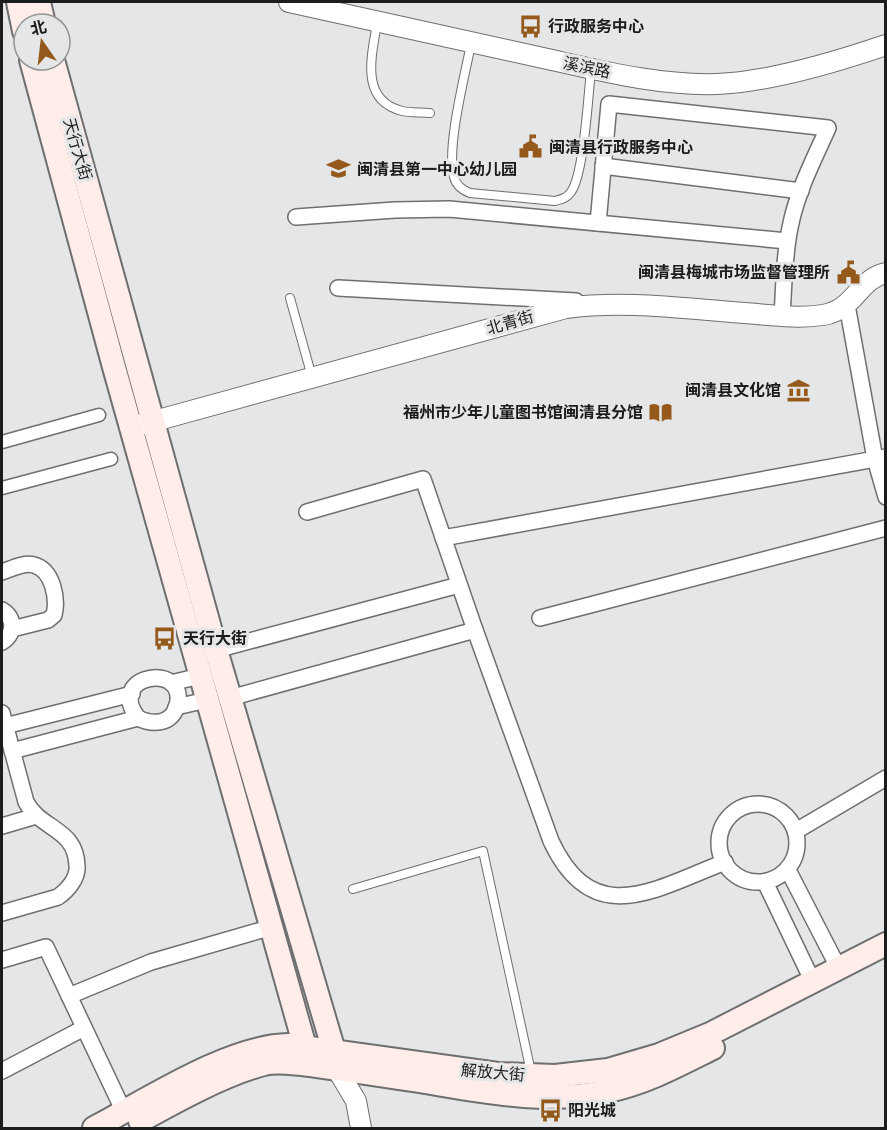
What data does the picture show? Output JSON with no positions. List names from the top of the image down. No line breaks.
{"streets":{"main road":["天行大街","解放大街"],"street":["溪滨路","北青街"]},"crossings":[["天行大街","北青街"],["天行大街","解放大街"]],"places":{"bus stop":["行政服务中心","天行大街","阳光城"],"public building":["闽清县行政服务中心","闽清县梅城市场监督管理所"],"school or university":["闽清县第一中心幼儿园"],"museum":["闽清县文化馆"],"library":["福州市少年儿童图书馆闽清县分馆"]},"north":"top"}
